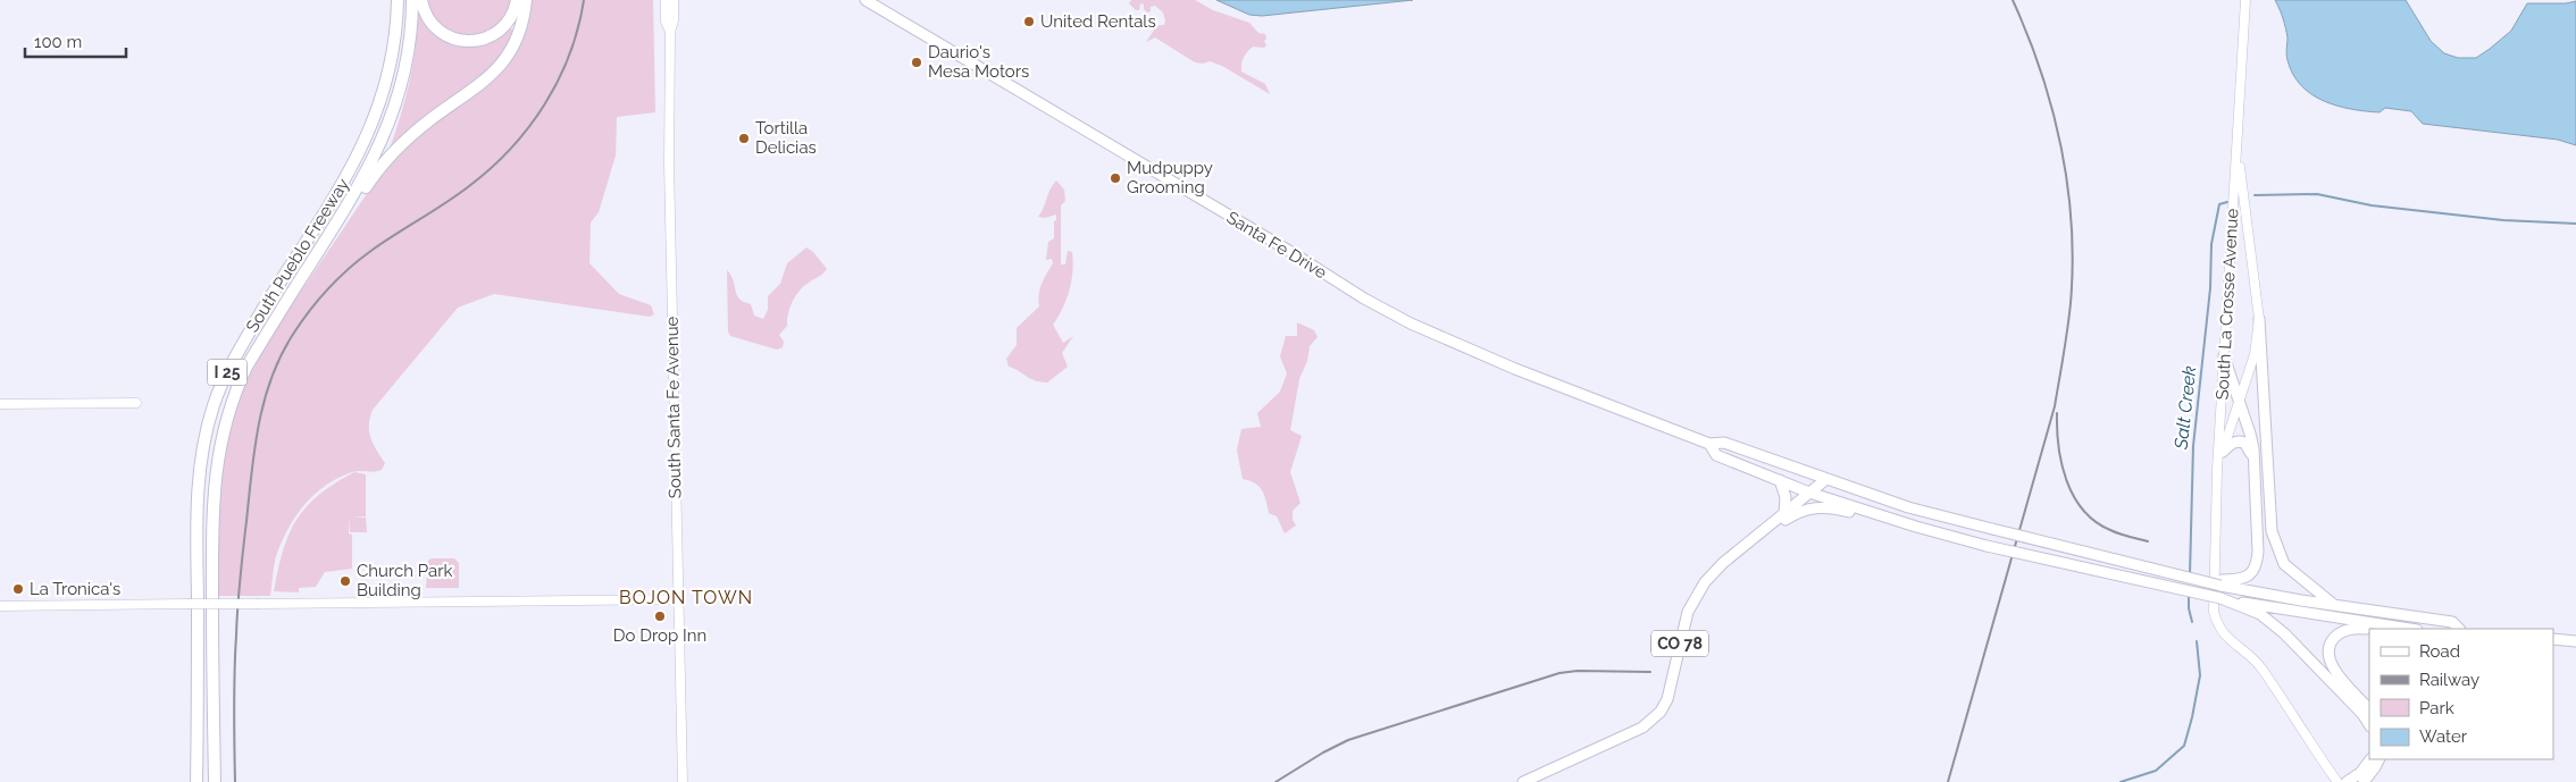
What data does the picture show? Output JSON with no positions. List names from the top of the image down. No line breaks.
{"streets":{"highway":["South Pueblo Freeway","I 25"],"main road":["Santa Fe Drive","CO 78"],"street":["South La Crosse Avenue","South Santa Fe Avenue"]},"districts":["BOJON TOWN"],"water":["Salt Creek"],"places":["United Rentals","Daurio's Mesa Motors","Tortilla Delicias","Mudpuppy Grooming","Church Park Building","La Tronica's","Do Drop Inn"],"legend":["Road","Railway","Park","Water"],"scale_bar":"100 m"}
